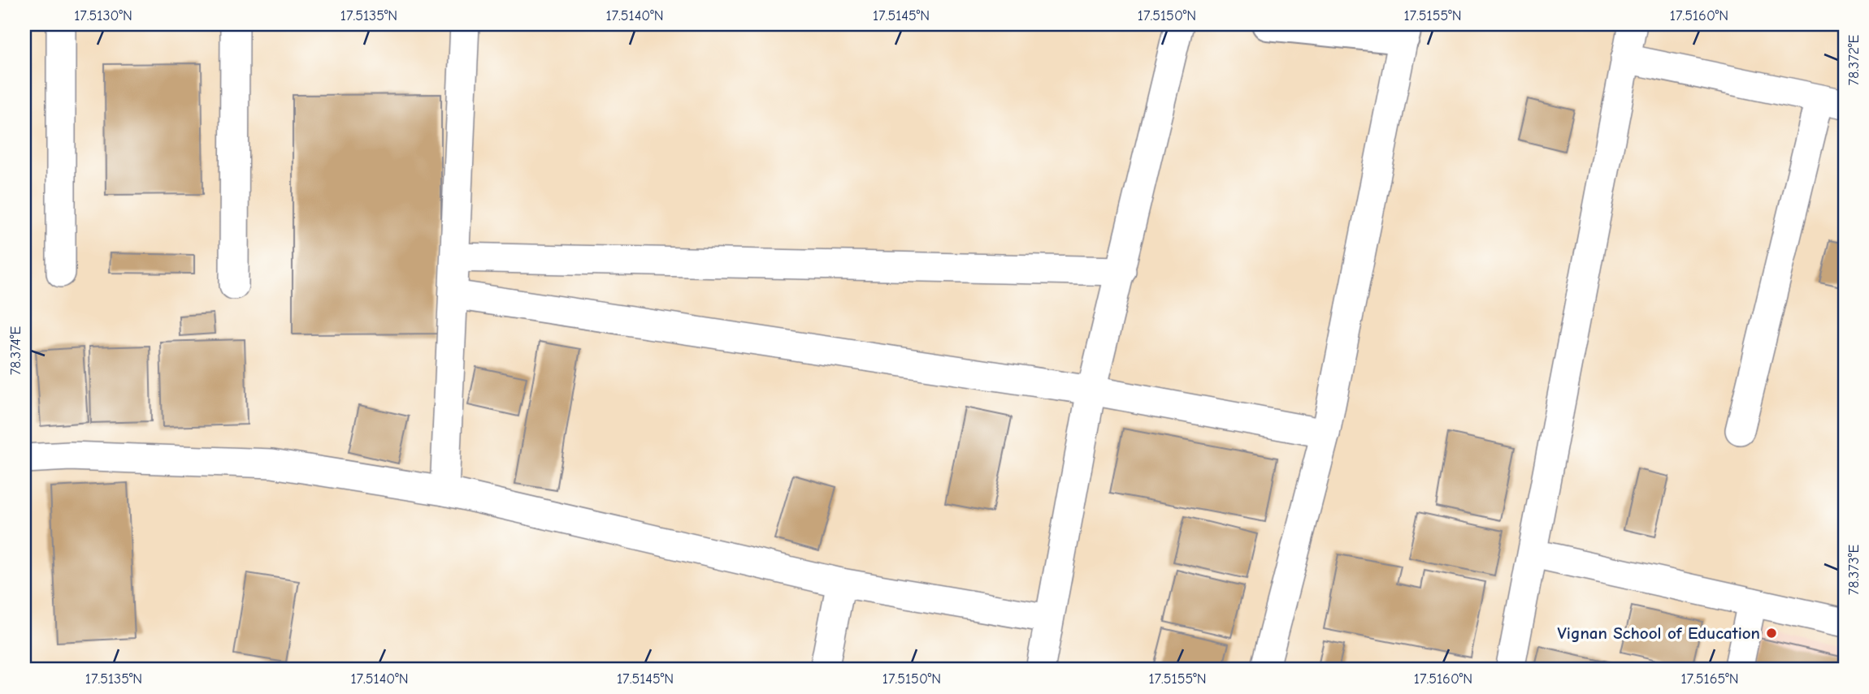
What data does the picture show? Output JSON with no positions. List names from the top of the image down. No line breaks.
{"places":["Vignan School of Education"],"coordinates":["17.5130°N","17.5135°N","17.5140°N","17.5145°N","17.5150°N","17.5155°N","17.5160°N","78.372°E","78.374°E","78.373°E","17.5165°N"]}
